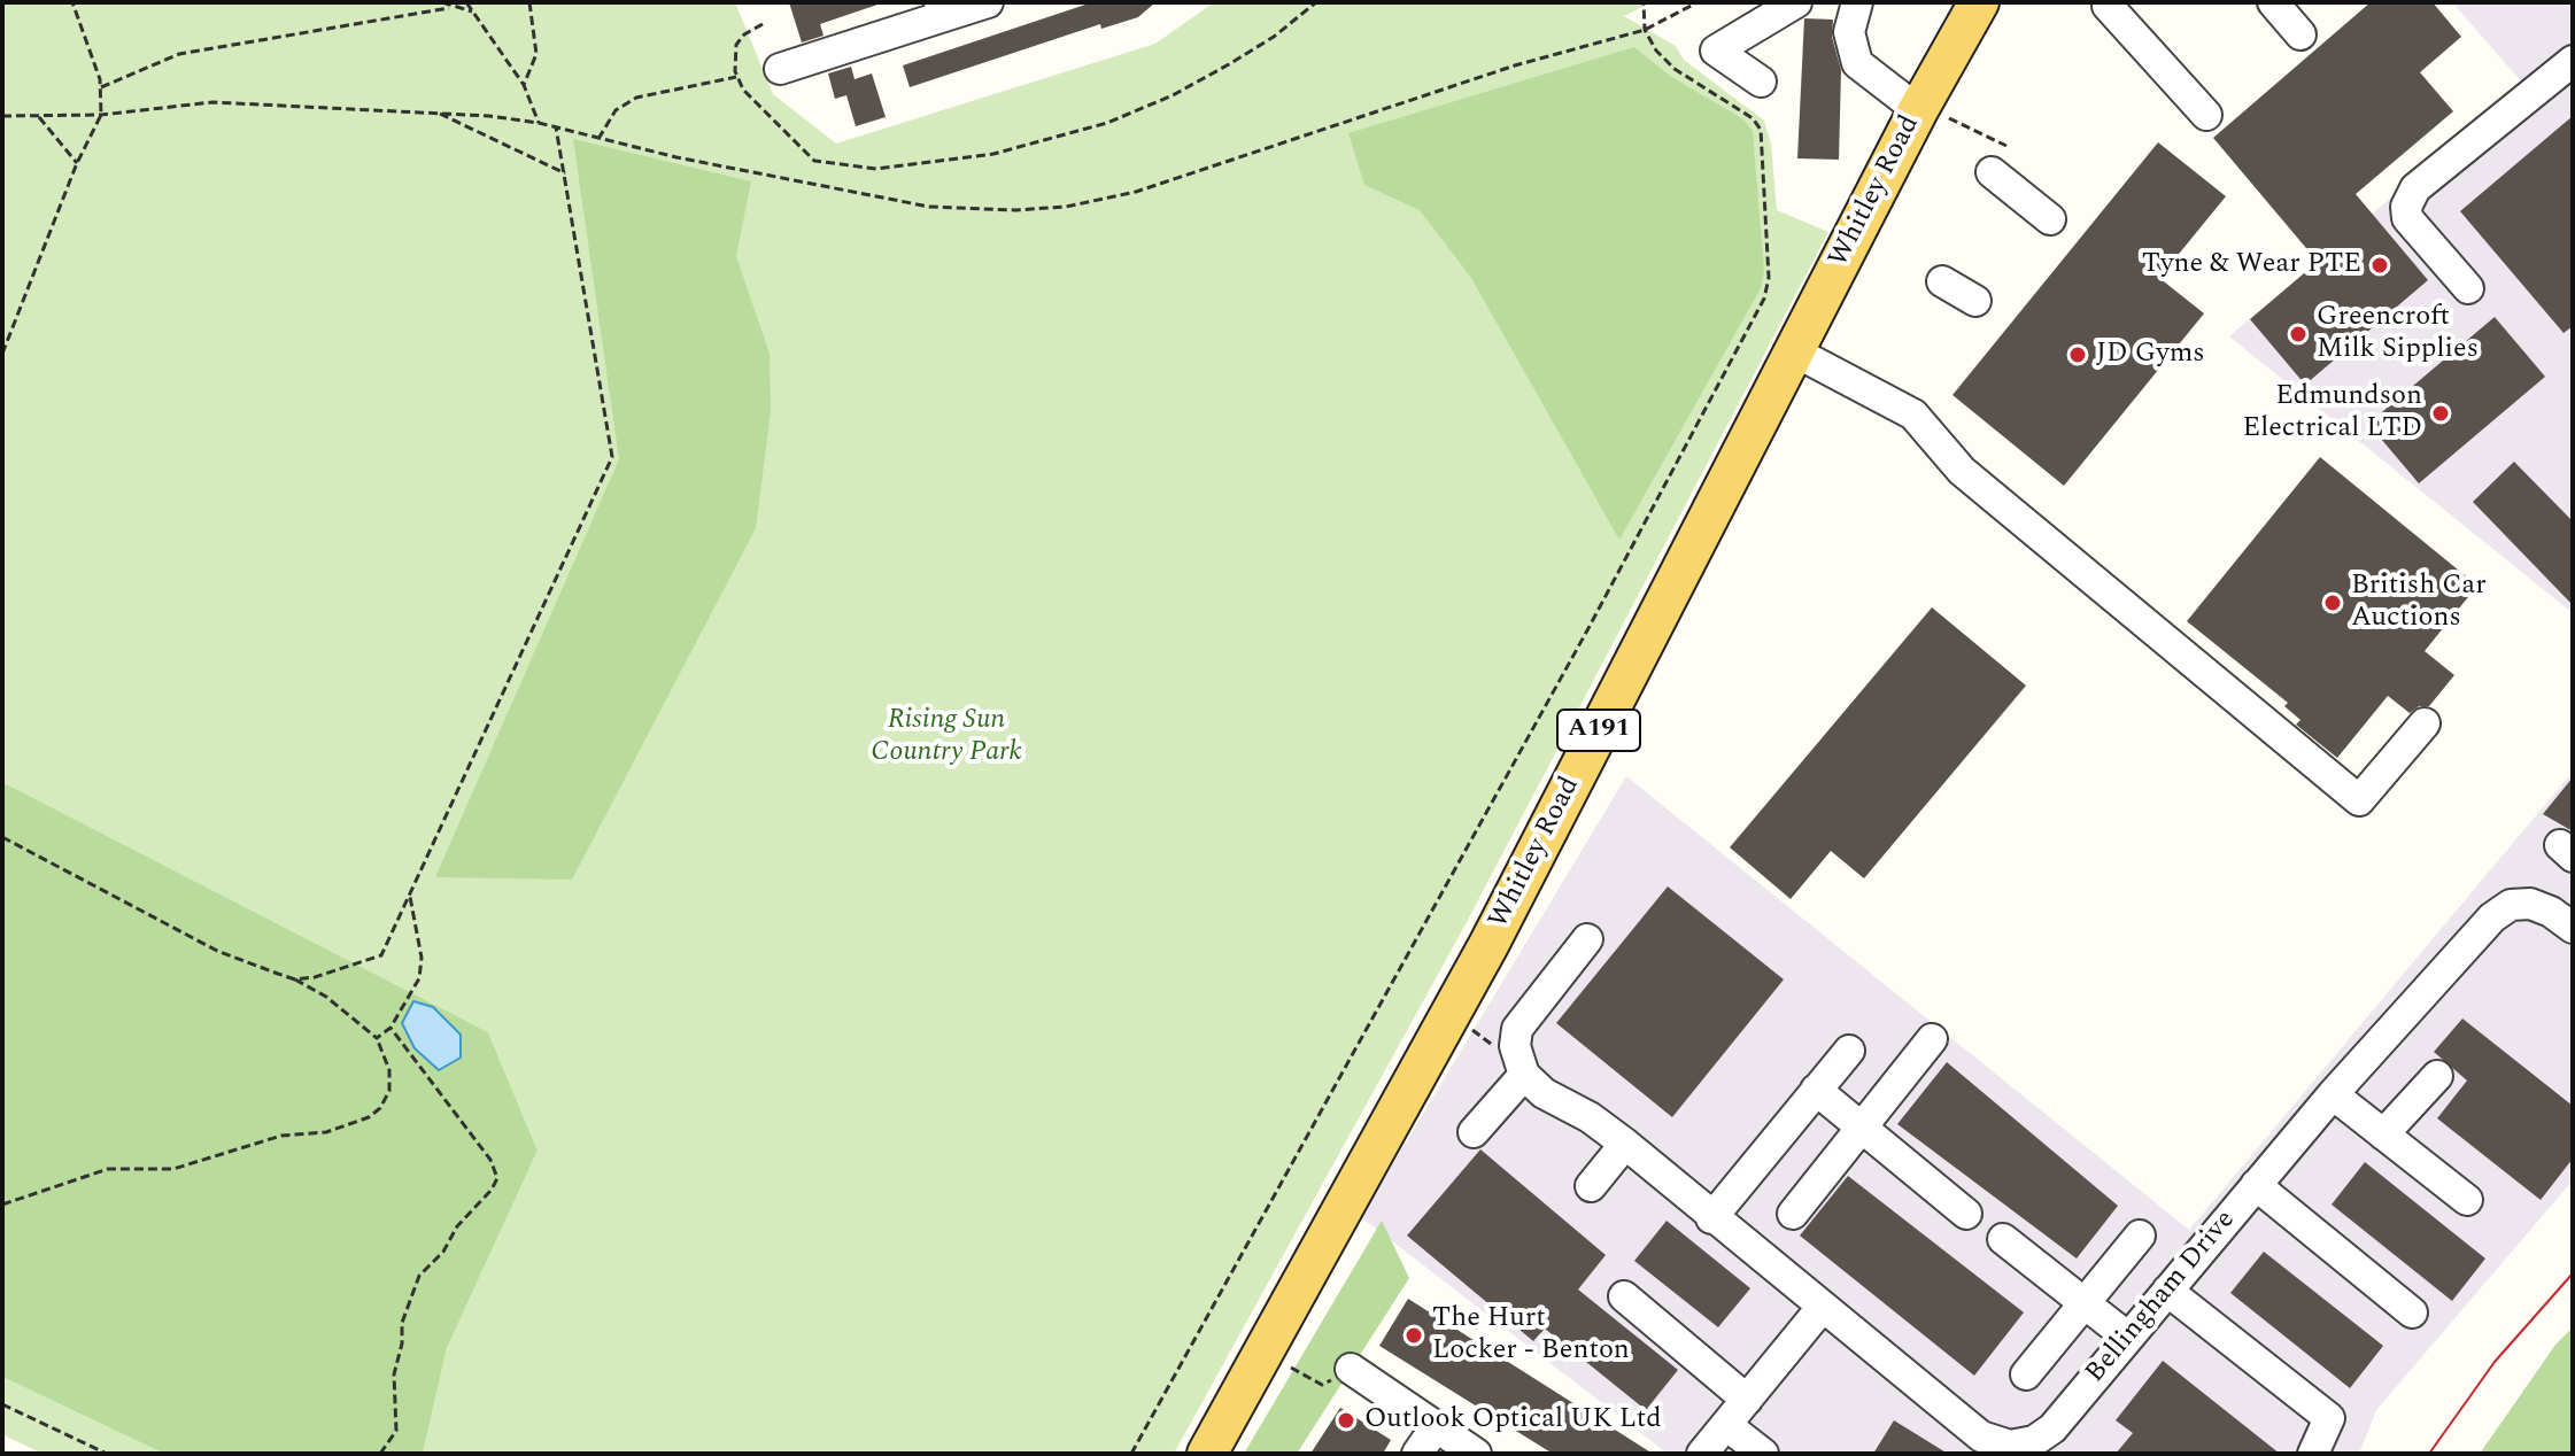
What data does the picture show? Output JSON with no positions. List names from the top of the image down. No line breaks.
{"streets":{"main road":["Whitley Road","A191"],"street":["Bellingham Drive"]},"parks":["Rising Sun Country Park"],"places":["Tyne & Wear PTE","Greencroft Milk Sipplies","JD Gyms","Edmundson Electrical LTD","British Car Auctions","The Hurt Locker - Benton","Outlook Optical UK Ltd"]}
